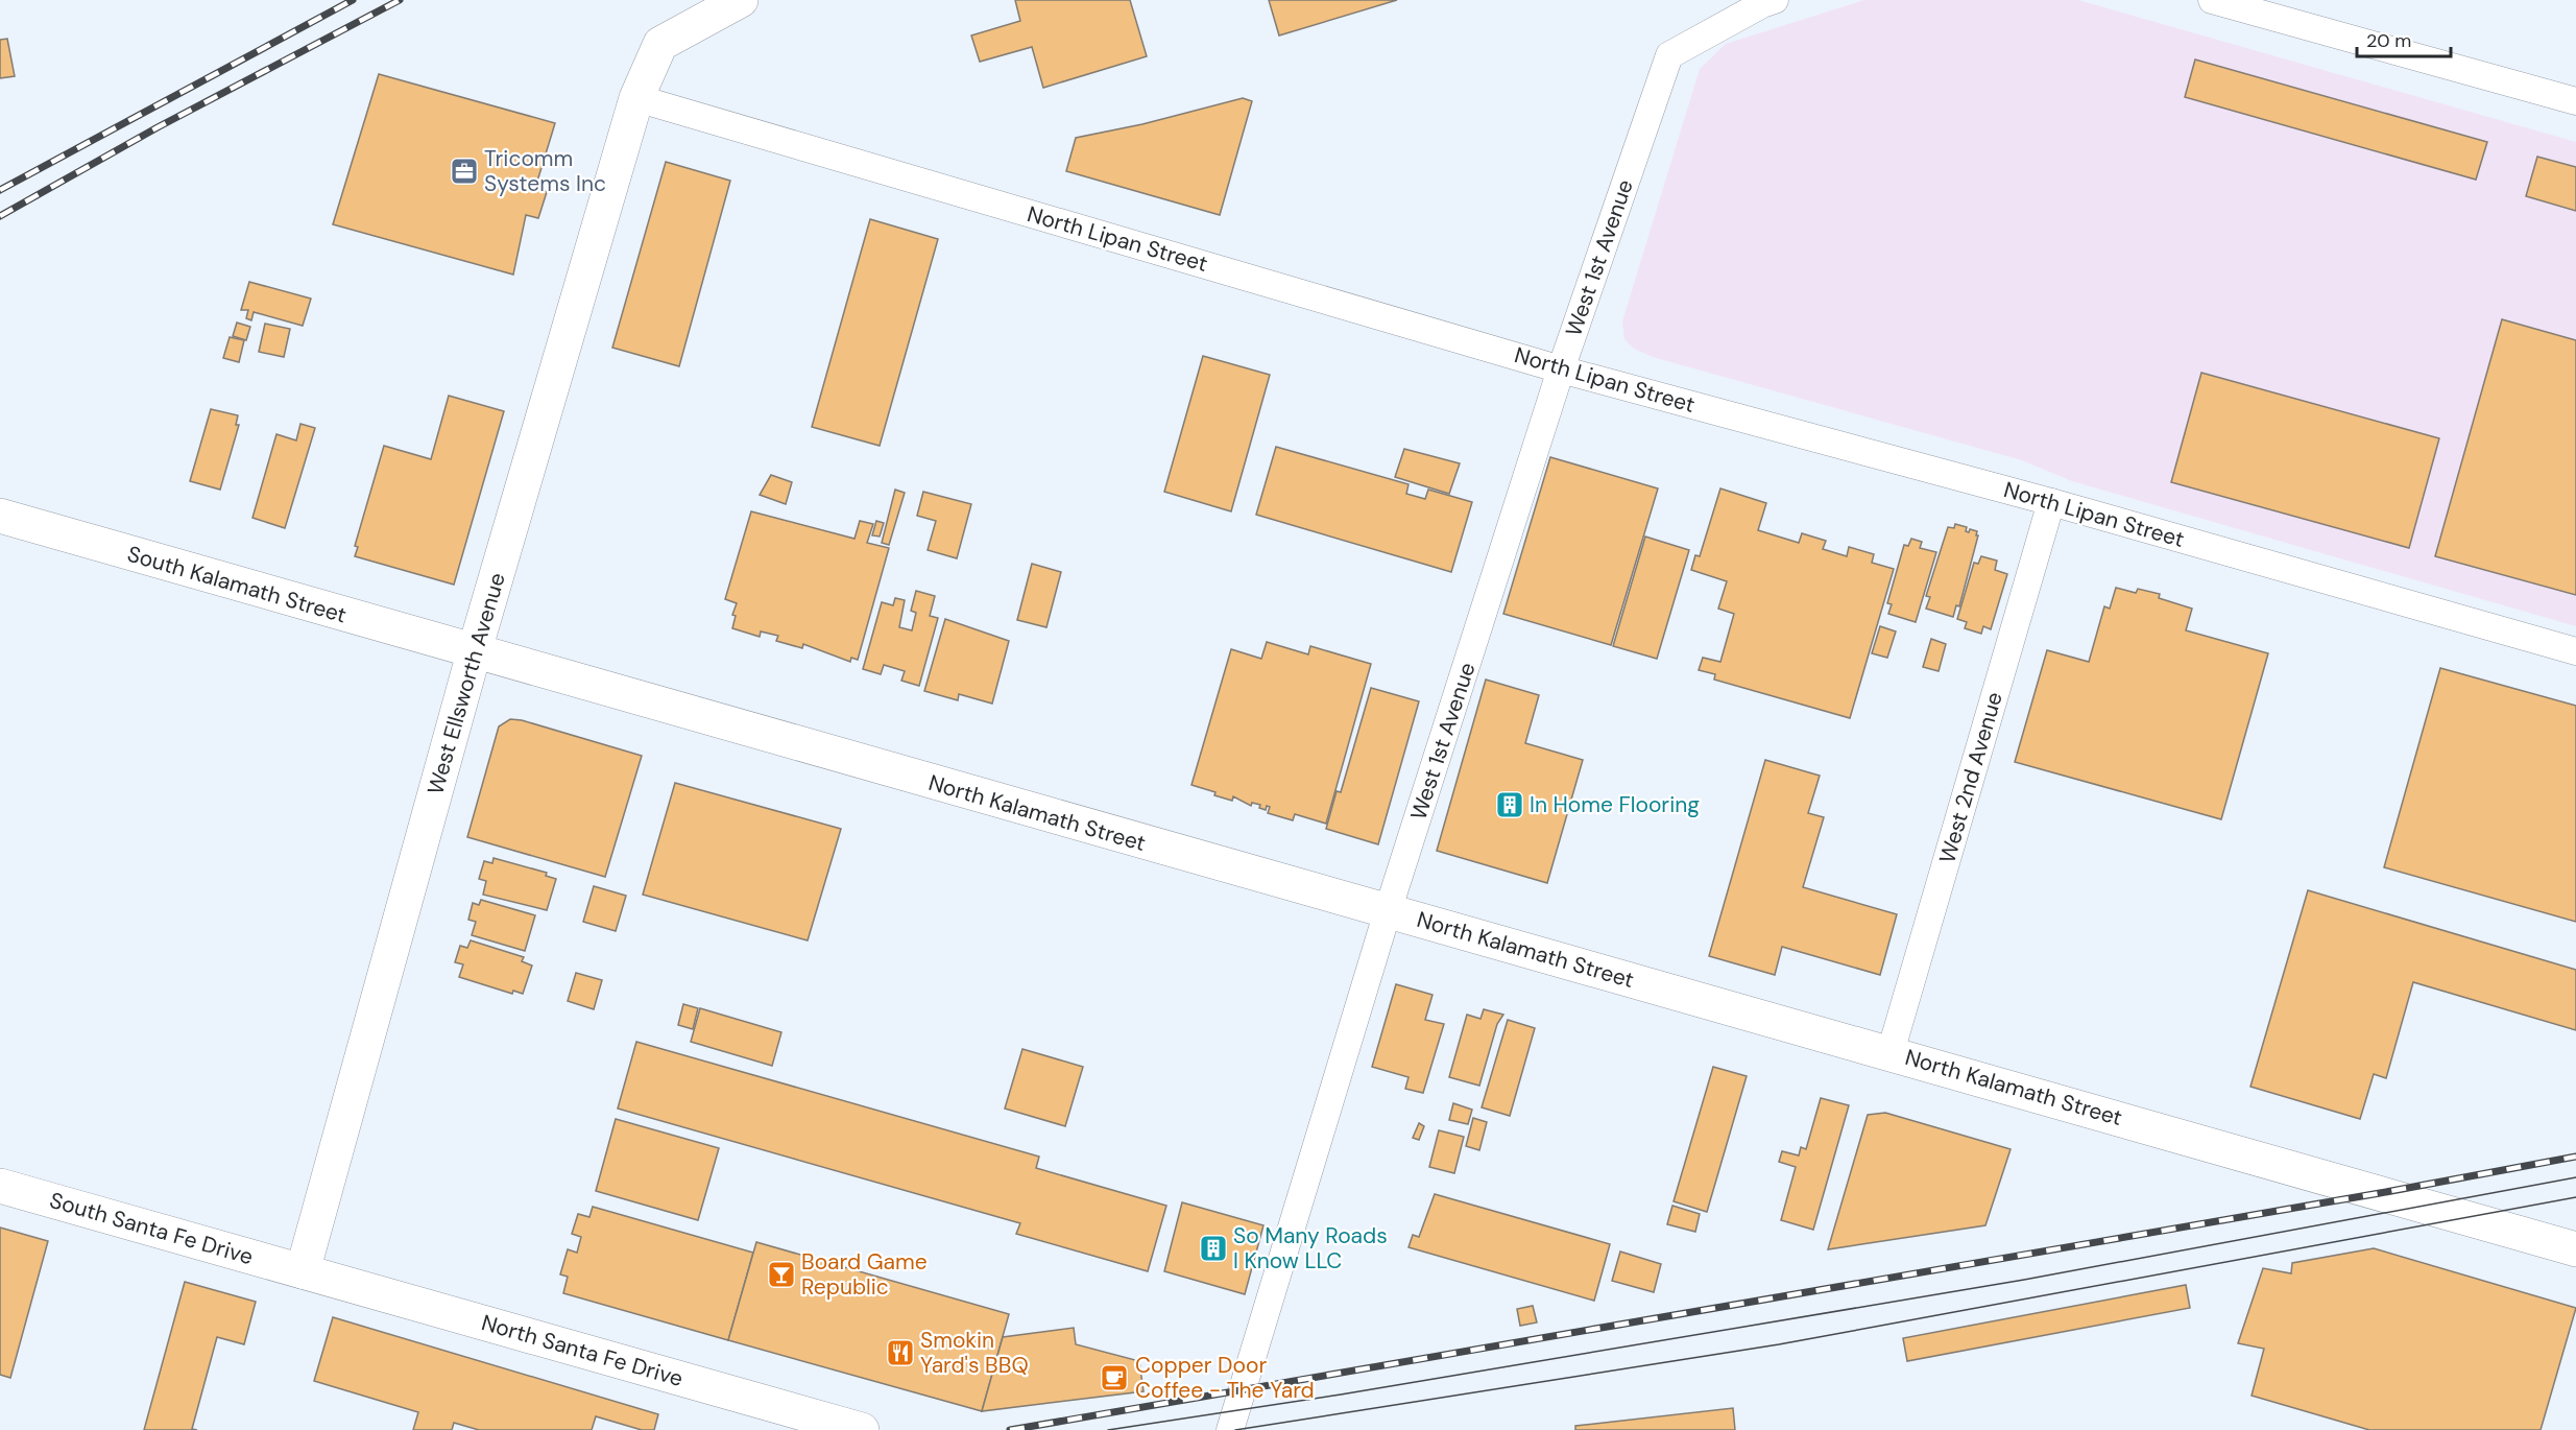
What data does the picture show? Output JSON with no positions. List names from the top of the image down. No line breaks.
{"streets":{"main road":["South Kalamath Street","West Ellsworth Avenue","North Kalamath Street","South Santa Fe Drive","North Santa Fe Drive"],"street":["North Lipan Street","West 1st Avenue","West 2nd Avenue"]},"crossings":[["North Lipan Street","West 1st Avenue"],["North Lipan Street","West Ellsworth Avenue"],["North Lipan Street","West 2nd Avenue"],["West 1st Avenue","North Kalamath Street"],["South Kalamath Street","West Ellsworth Avenue"],["South Kalamath Street","North Kalamath Street"],["West Ellsworth Avenue","North Kalamath Street"],["West Ellsworth Avenue","South Santa Fe Drive"],["West Ellsworth Avenue","North Santa Fe Drive"],["West 2nd Avenue","North Kalamath Street"],["South Santa Fe Drive","North Santa Fe Drive"]],"places":{"office":["Tricomm Systems Inc"],"building":["In Home Flooring","So Many Roads I Know LLC"],"bar":["Board Game Republic"],"restaurant":["Smokin Yard's BBQ"],"cafe":["Copper Door Coffee - The Yard"]},"scale_bar":"20 m"}
